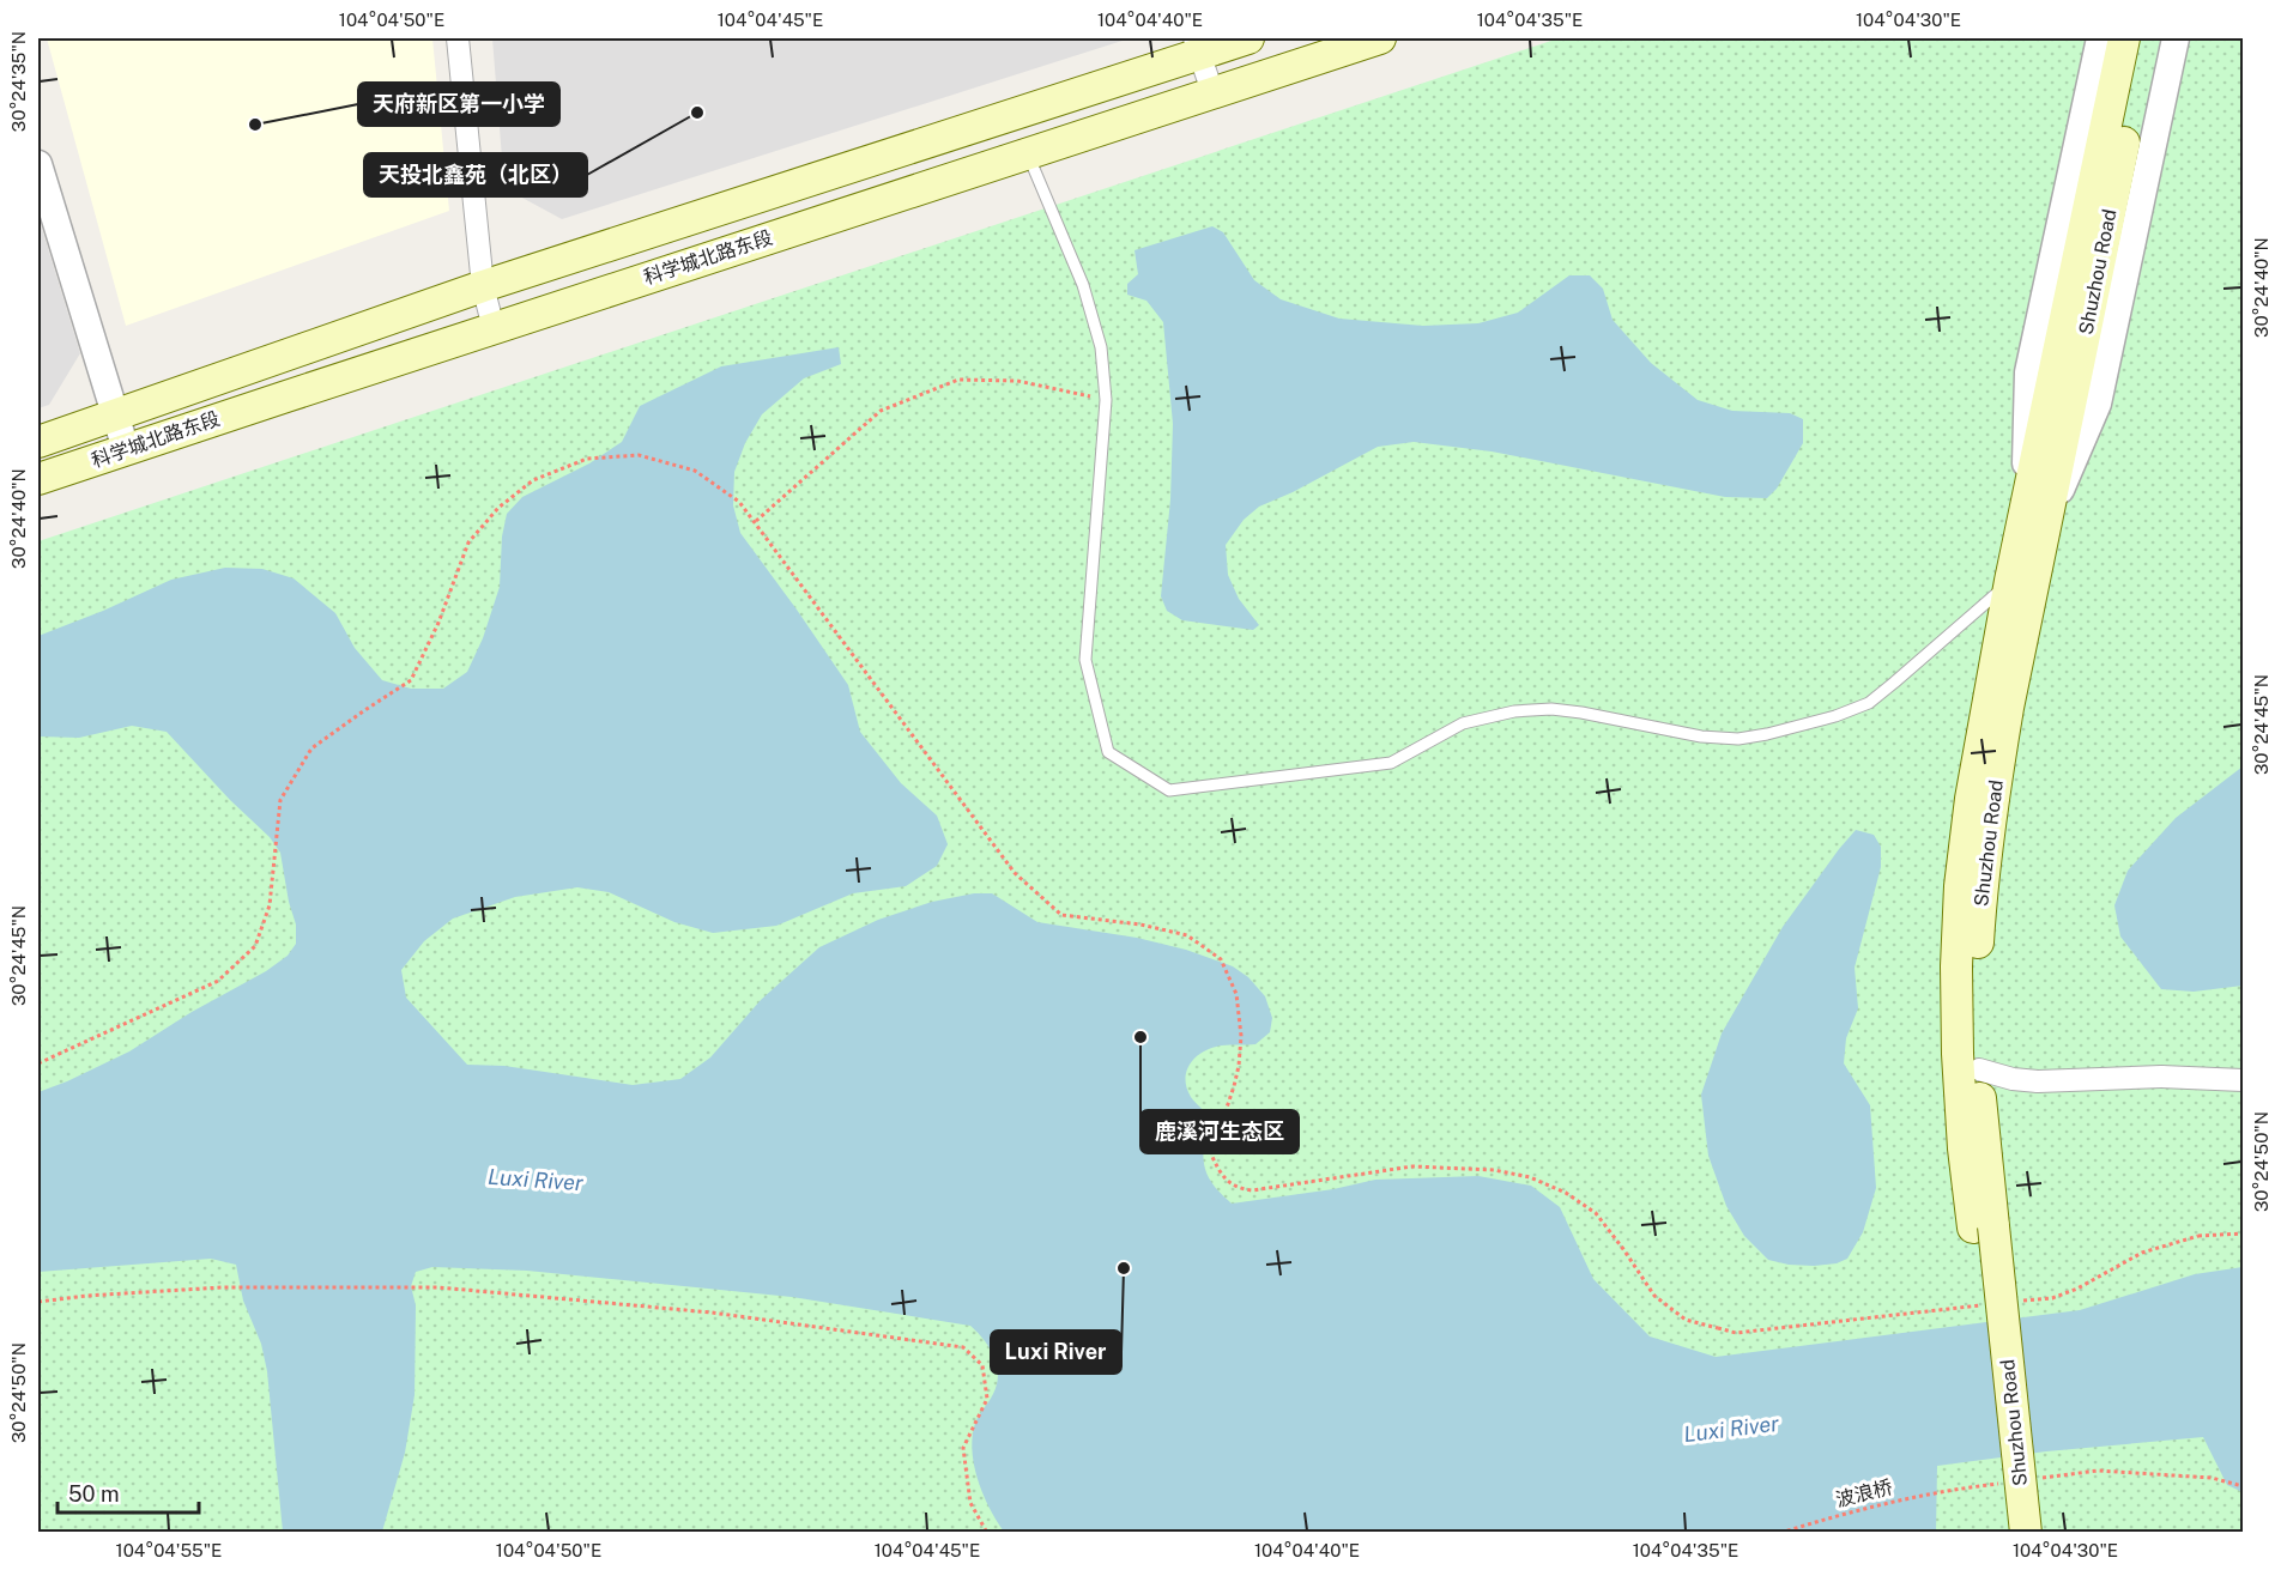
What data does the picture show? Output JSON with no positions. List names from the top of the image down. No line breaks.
{"streets":{"main road":["科学城北路东段","Shuzhou Road"],"path":["波浪桥"]},"water":["Luxi River"],"places":["天投北鑫苑（北区）","天府新区第一小学","鹿溪河生态区","Luxi River"],"scale_bar":"50 m","coordinates":["104°04'50\"E","104°04'45\"E","104°04'40\"E","104°04'35\"E","104°04'30\"E","30°24'35\"N","30°24'40\"N","30°24'45\"N","30°24'50\"N","104°04'55\"E"]}
